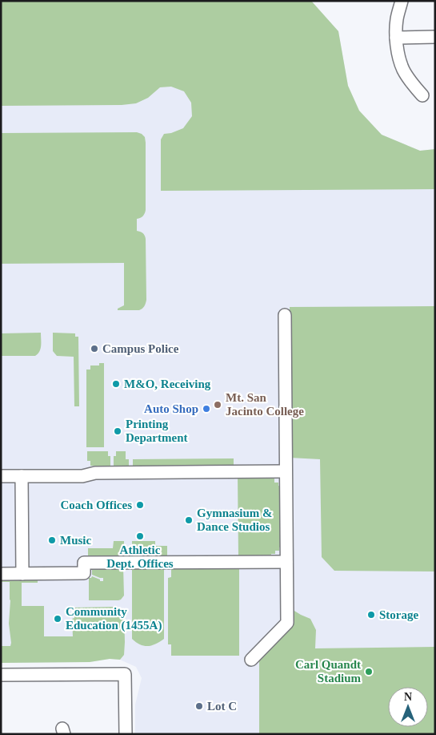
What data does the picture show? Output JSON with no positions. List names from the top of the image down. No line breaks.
{"places":["Campus Police","M&O, Receiving","Mt. San Jacinto College","Auto Shop","Printing Department","Coach Offices","Gymnasium & Dance Studios","Athletic Dept. Offices","Music","Storage","Community Education (1455A)","Carl Quandt Stadium","Lot C"],"north":"top"}
